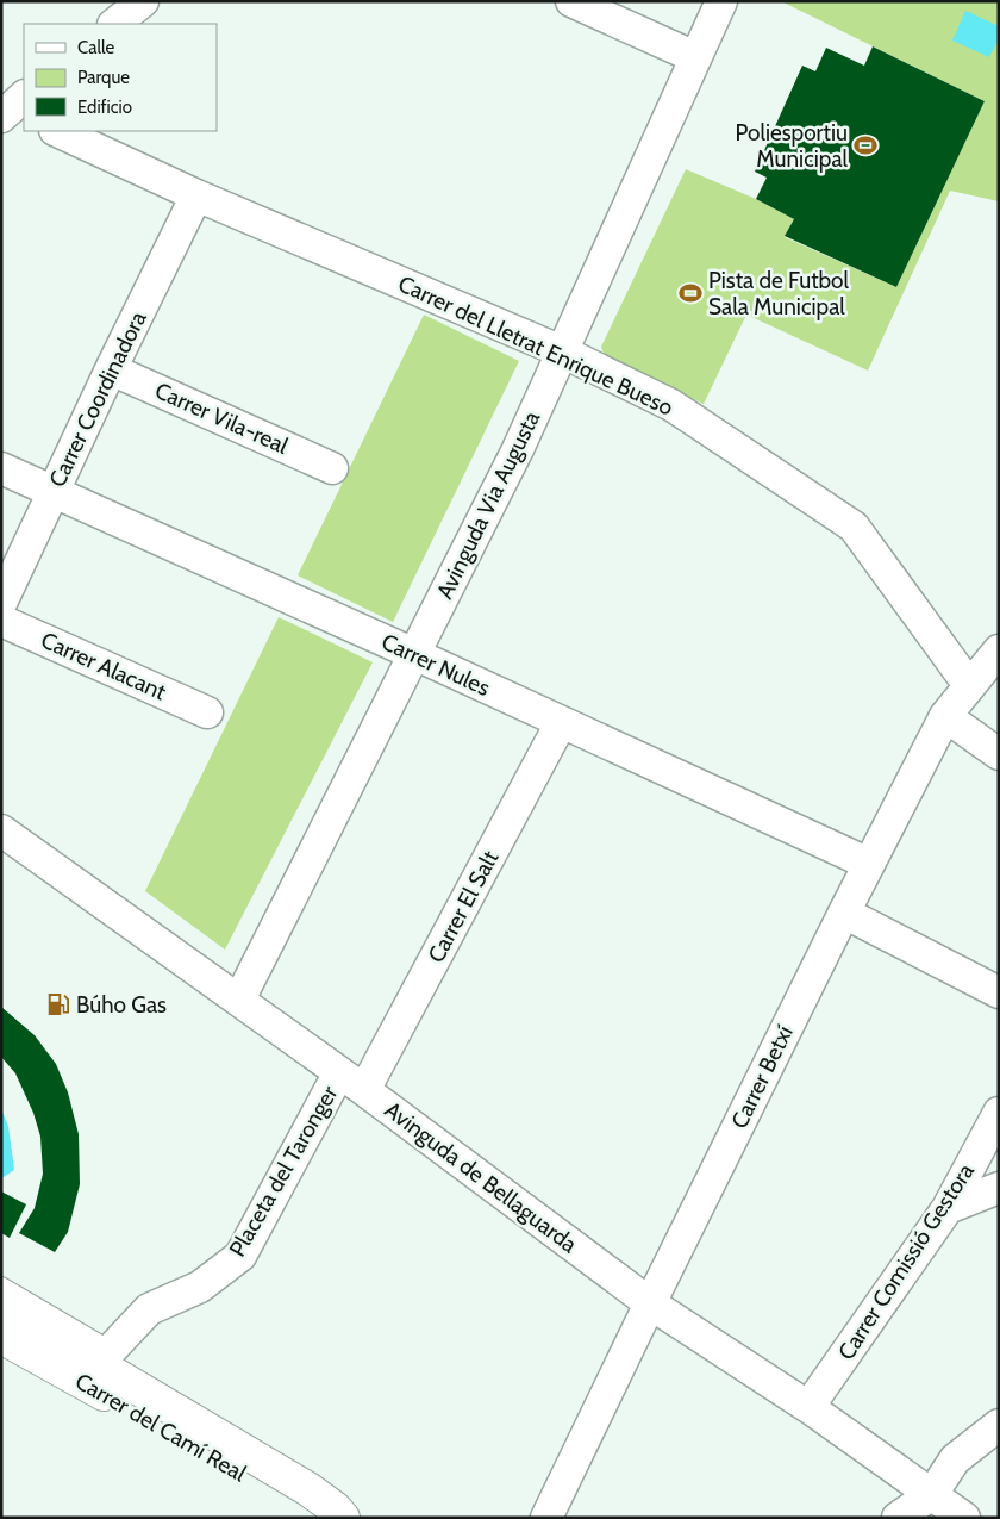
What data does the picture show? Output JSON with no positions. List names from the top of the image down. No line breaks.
{"streets":{"highway":["Carrer del Camí Real"],"street":["Carrer del Lletrat Enrique Bueso","Carrer Coordinadora","Carrer Vila-real","Avinguda Via Augusta","Carrer Nules","Carrer Alacant","Carrer El Salt","Carrer Betxí","Placeta del Taronger","Avinguda de Bellaguarda","Carrer Comissió Gestora"]},"crossings":[["Carrer del Lletrat Enrique Bueso","Carrer Coordinadora"],["Carrer del Lletrat Enrique Bueso","Avinguda Via Augusta"],["Carrer del Lletrat Enrique Bueso","Carrer Betxí"],["Carrer Coordinadora","Carrer Vila-real"],["Carrer Coordinadora","Carrer Nules"],["Avinguda Via Augusta","Carrer Nules"],["Avinguda Via Augusta","Avinguda de Bellaguarda"],["Carrer Nules","Carrer El Salt"],["Carrer Nules","Carrer Betxí"],["Carrer El Salt","Placeta del Taronger"],["Carrer El Salt","Avinguda de Bellaguarda"],["Carrer Betxí","Avinguda de Bellaguarda"],["Placeta del Taronger","Avinguda de Bellaguarda"],["Avinguda de Bellaguarda","Carrer Comissió Gestora"]],"places":{"sports":["Poliesportiu Municipal","Pista de Futbol Sala Municipal"],"fuel station":["Búho Gas"]},"legend":["Calle","Parque","Edificio"]}
